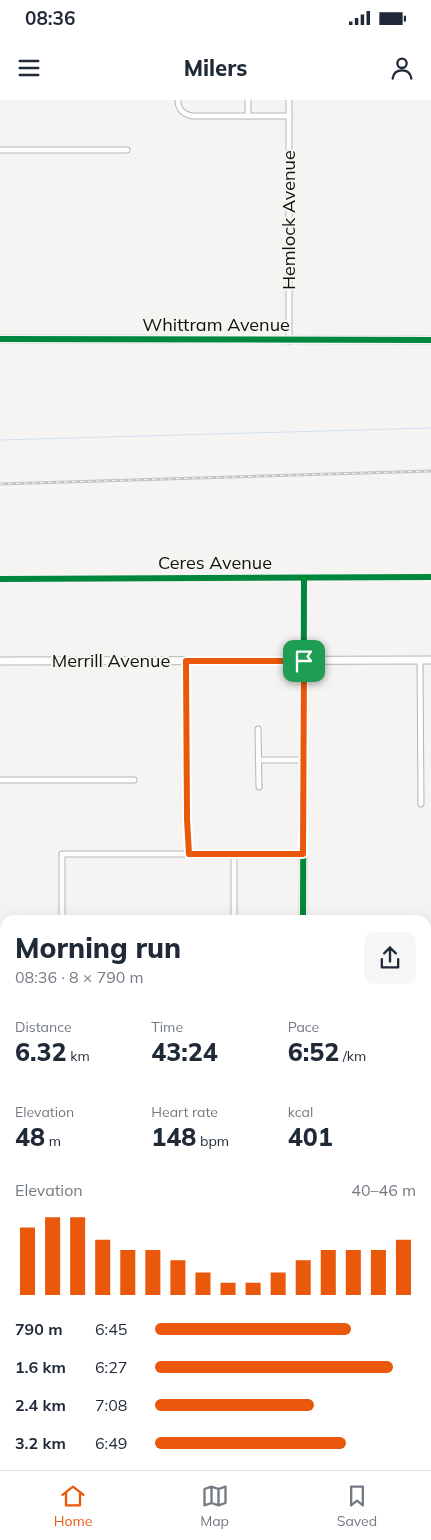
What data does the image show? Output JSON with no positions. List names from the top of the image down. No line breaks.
{"streets":{"street":["Hemlock Avenue","Whittram Avenue","Ceres Avenue","Merrill Avenue"]},"crossings":[["Hemlock Avenue","Whittram Avenue"]],"page":{"status":"08:36","header":"Milers","heading":["Morning run","08:36 · 8 × 790 m"],"stats":[["Distance","6.32 km"],["Time","43:24"],["Pace","6:52 /km"],["Elevation","48 m"],["Heart rate","148 bpm"],["kcal","401"]],"chart":["Elevation","40–46 m"],"list":[{"name":"790 m","note":"6:45"},{"name":"1.6 km","note":"6:27"},{"name":"2.4 km","note":"7:08"},{"name":"3.2 km","note":"6:49"}],"tabs":["Home","Map","Saved"]}}
